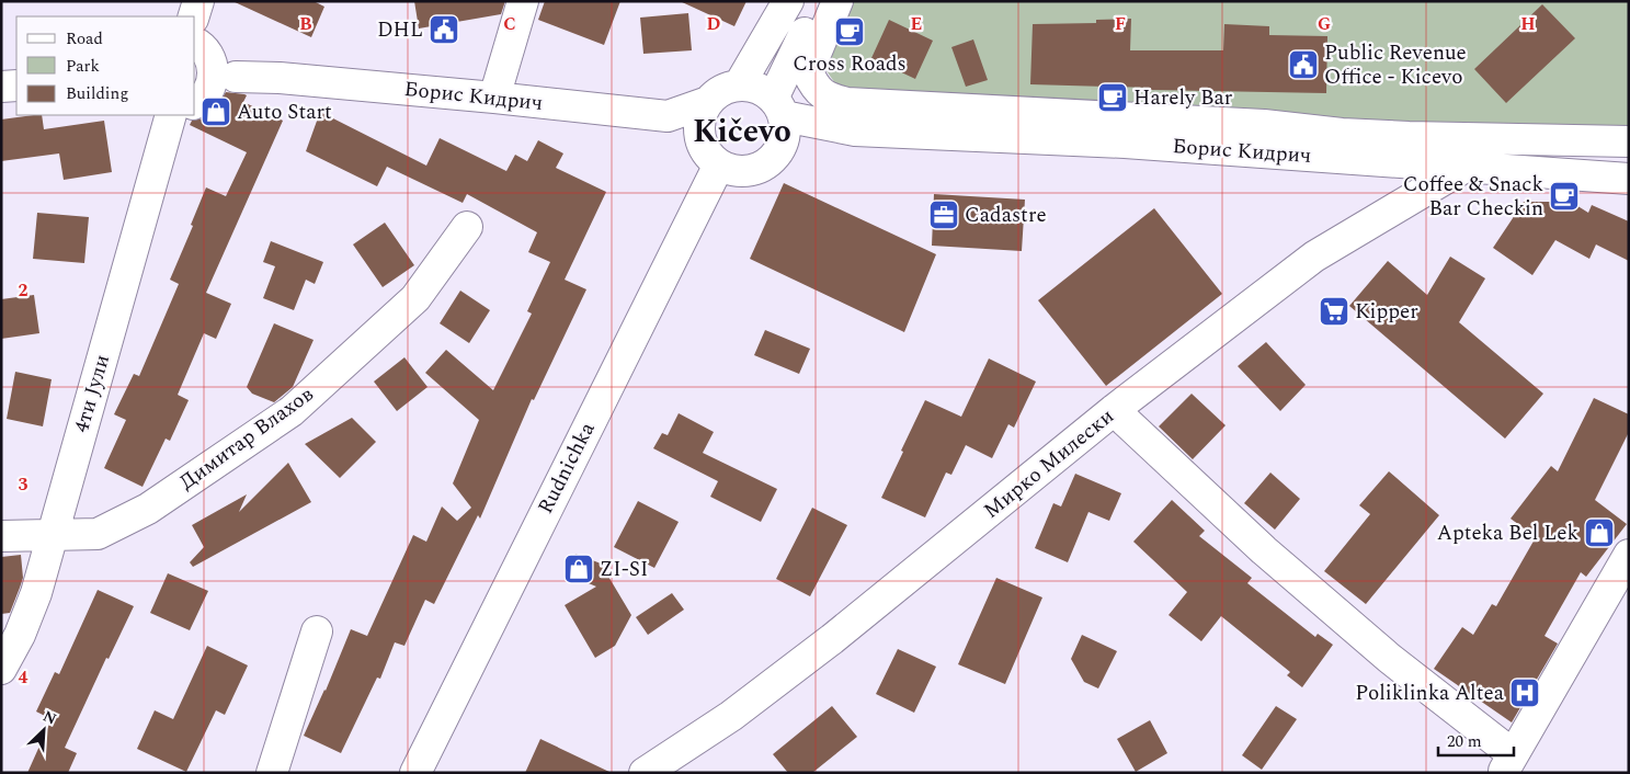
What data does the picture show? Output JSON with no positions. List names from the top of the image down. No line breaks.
{"streets":{"street":["Борис Кидрич","4ти Јули","Димитар Влахов","Мирко Милески","Rudnichka"]},"crossings":[["Борис Кидрич","Мирко Милески"],["Борис Кидрич","Rudnichka"],["4ти Јули","Димитар Влахов"]],"districts":["Kičevo"],"places":{"public building":["DHL","Public Revenue Office - Kicevo"],"cafe":["Cross Roads","Harely Bar","Coffee & Snack Bar Checkin"],"shop":["Auto Start","Apteka Bel Lek","ZI-SI"],"office":["Cadastre"],"supermarket":["Kipper"],"hospital":["Poliklinka Altea"]},"legend":["Road","Park","Building"],"scale_bar":"20 m","north":"top right","grid":{"columns":["B","C","D","E","F","G","H"],"rows":["2","3","4"]}}
